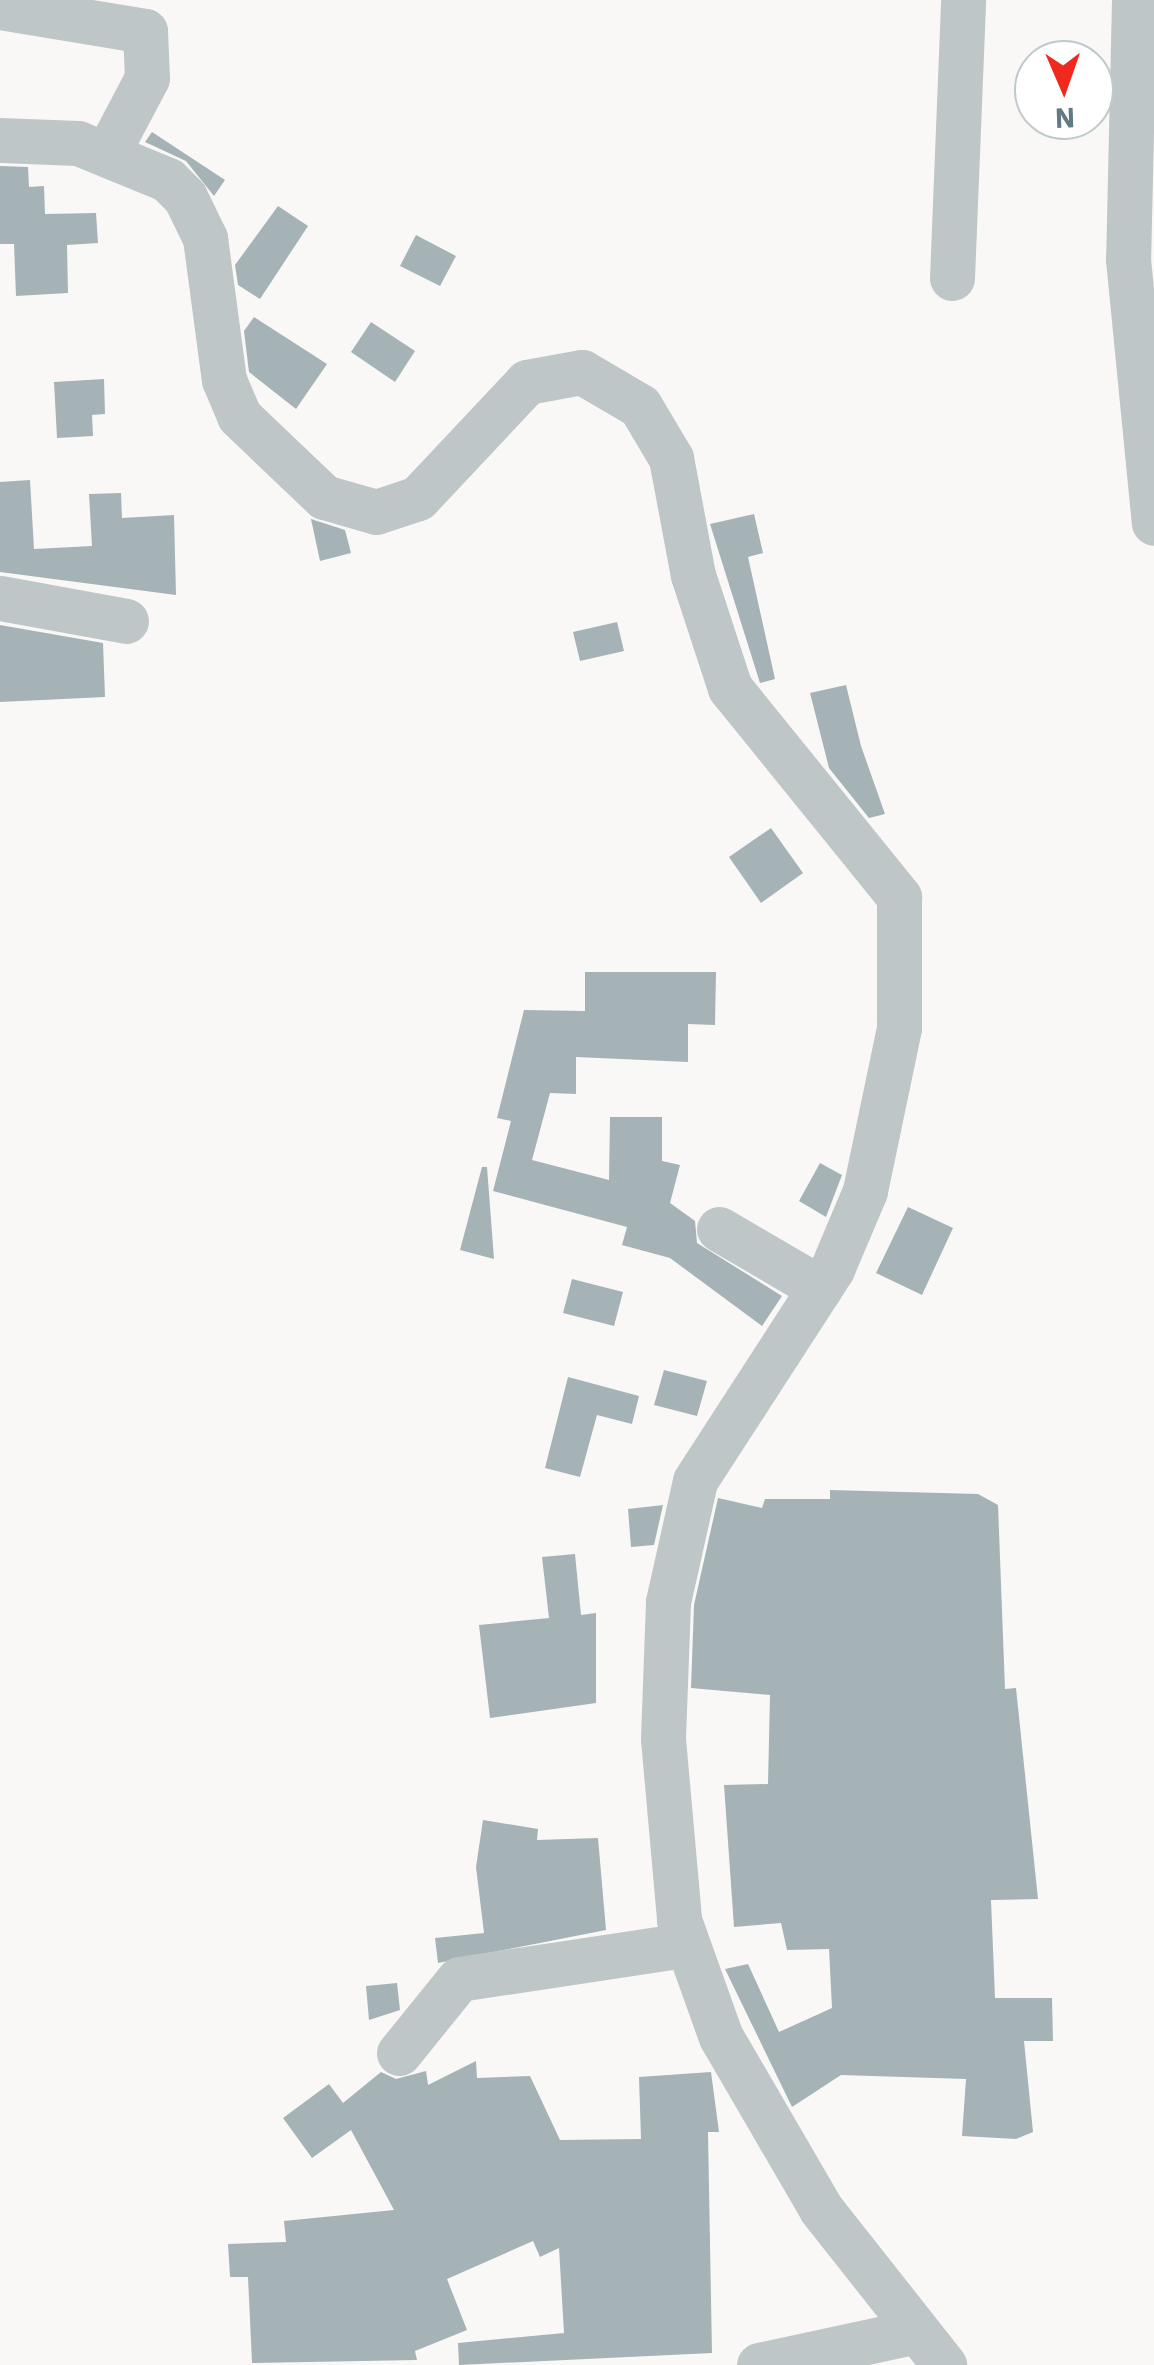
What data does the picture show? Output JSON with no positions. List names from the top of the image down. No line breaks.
{"north":"bottom"}
